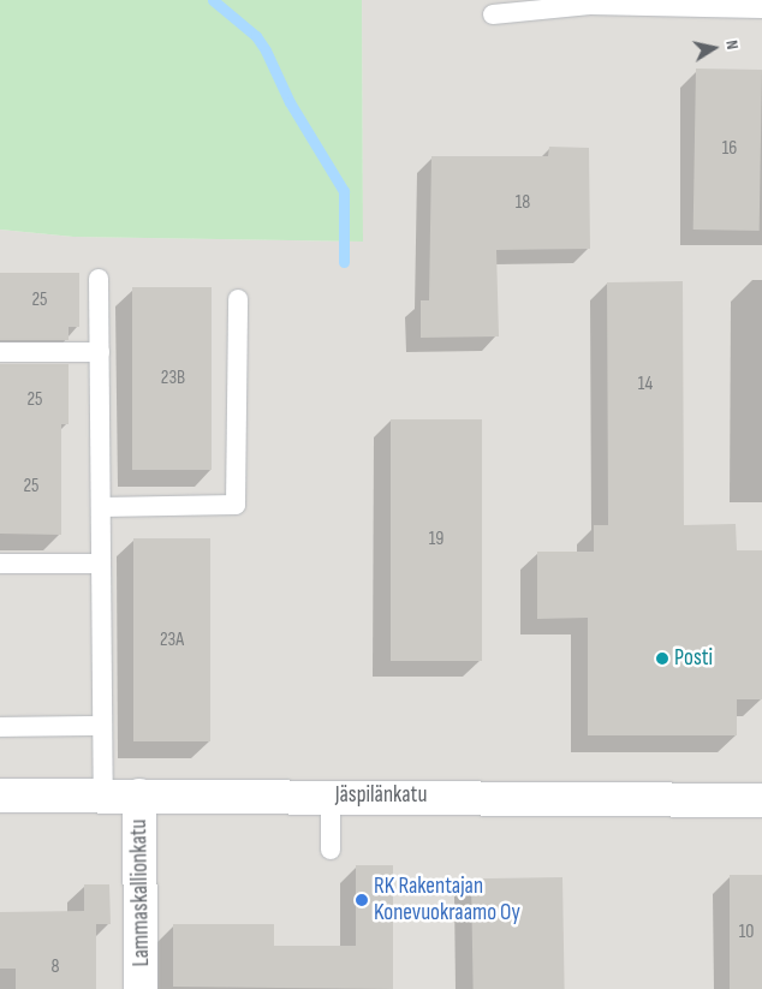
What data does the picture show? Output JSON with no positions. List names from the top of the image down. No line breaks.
{"streets":{"street":["Jäspilänkatu","Lammaskallionkatu"]},"crossings":[["Jäspilänkatu","Lammaskallionkatu"]],"places":["Posti","RK Rakentajan Konevuokraamo Oy"],"house_numbers":["16","18","25","23B","14","25","25","19","23A","10","8"],"north":"right"}
